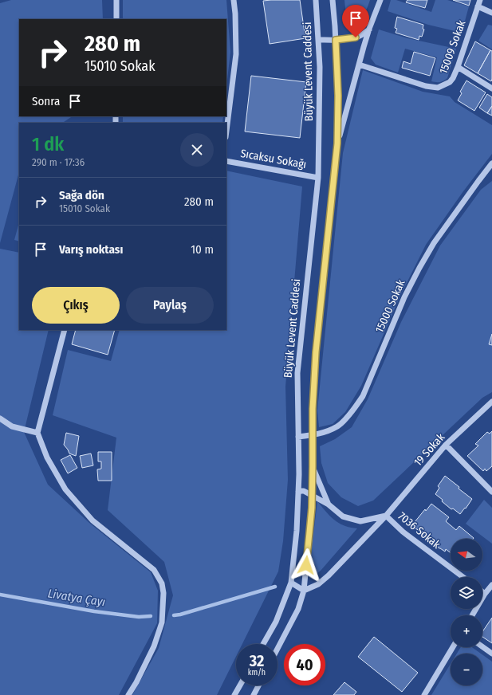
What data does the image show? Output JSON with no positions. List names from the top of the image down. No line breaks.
{"streets":{"street":["15009 Sokak","Büyük Levent Caddesi","Sıcaksu Sokağı","15000 Sokak","19 Sokak","7036 Sokak"]},"crossings":[["Büyük Levent Caddesi","Sıcaksu Sokağı"],["Büyük Levent Caddesi","15000 Sokak"],["19 Sokak","7036 Sokak"]],"water":["Livatya Çayı"],"north":"left","page":{"turn":["280 m","15010 Sokak"],"then":"Sonra","heading":["1 dk","290 m · 17:36"],"list":[{"name":"Sağa dön","note":"15010 Sokak","value":"280 m"},{"name":"Varış noktası","value":"10 m"}],"buttons":["Çıkış","Paylaş"],"map_buttons":["+","−"],"speed":"32 km/h","limit":"40"}}
